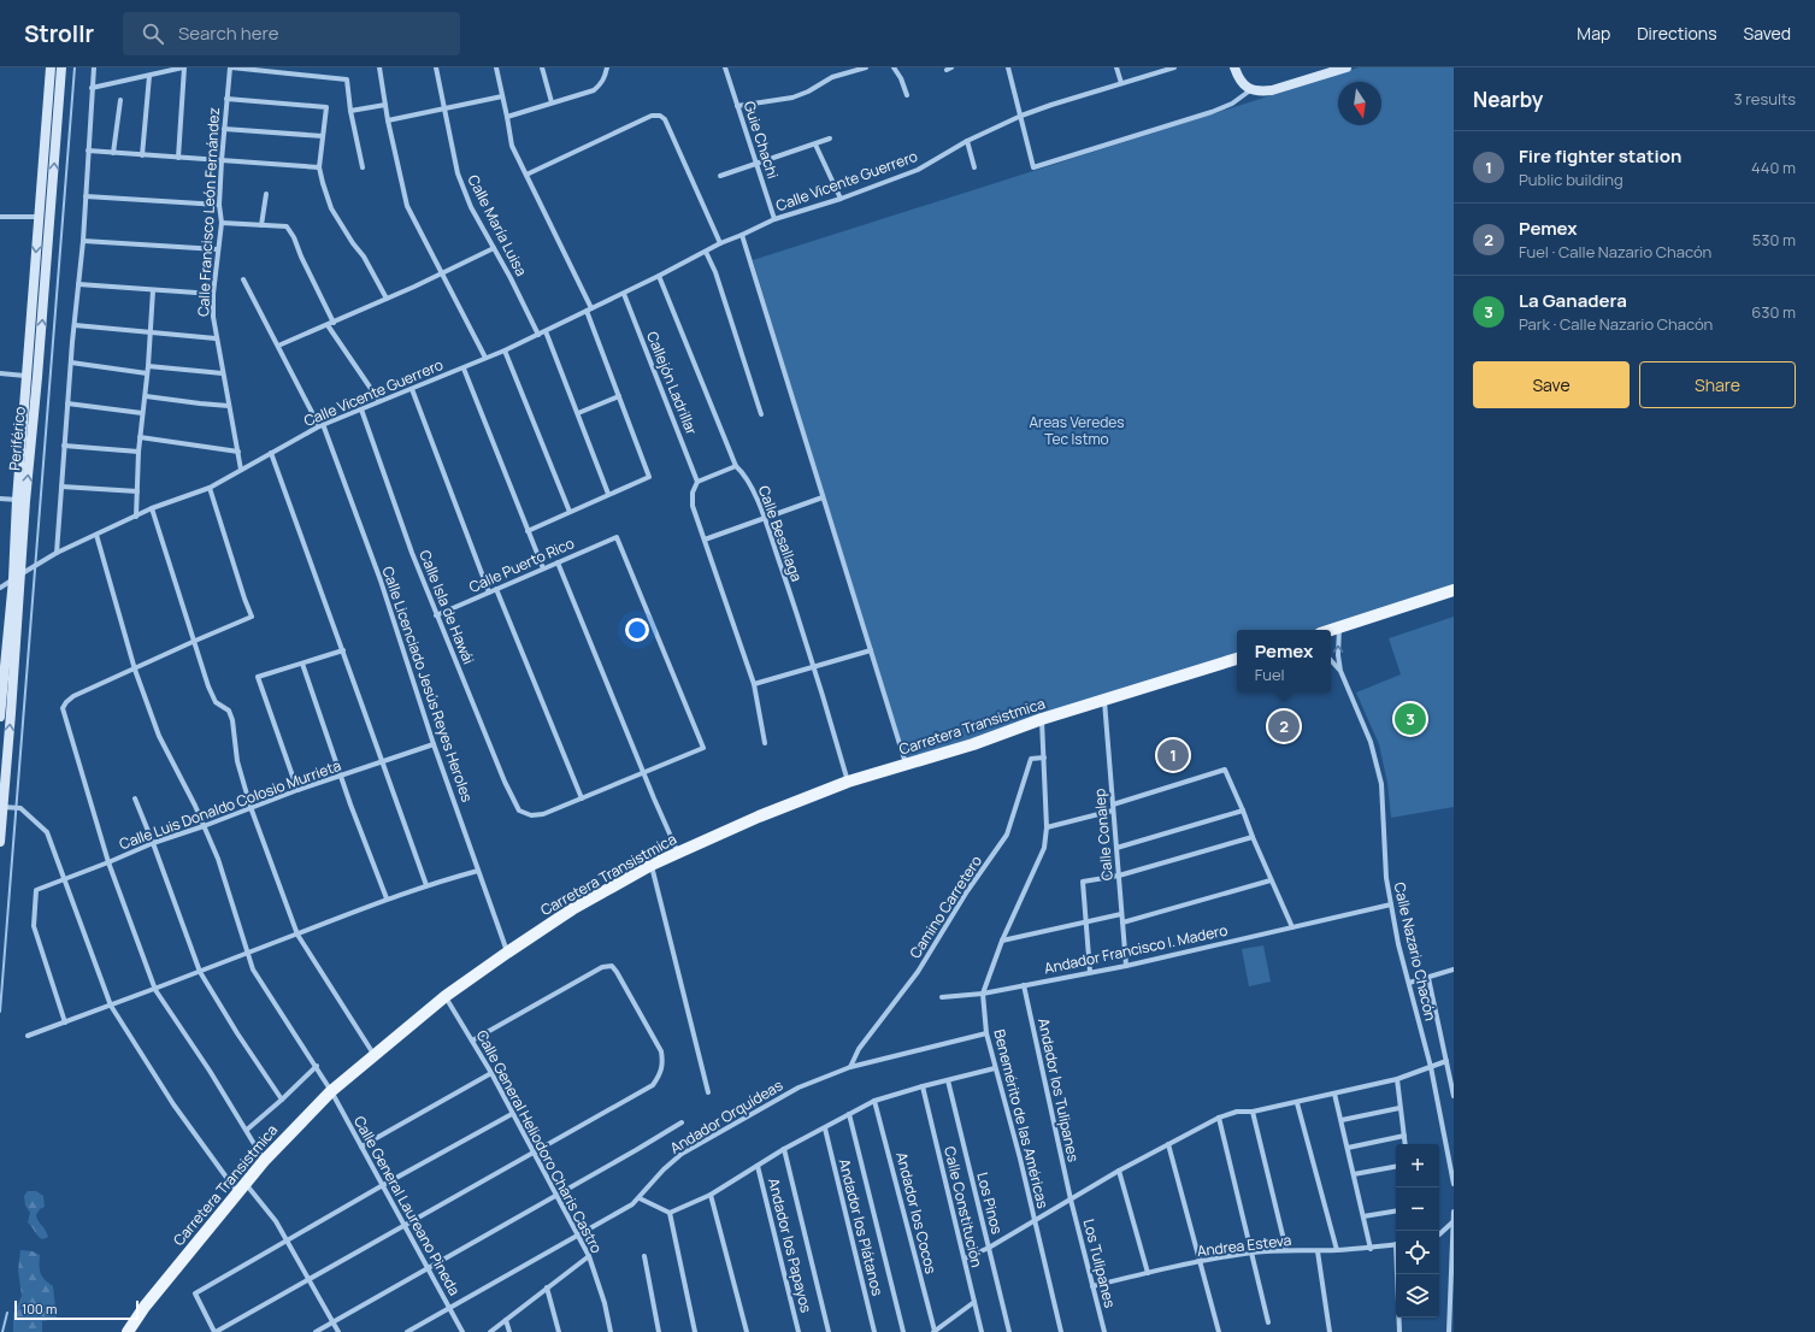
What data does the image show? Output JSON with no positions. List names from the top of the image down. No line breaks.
{"streets":{"main road":["Periférico","Carretera Transistmica"],"street":["Guie Chachi","Calle Vicente Guerrero","Calle Francisco León Fernández","Calle María Luisa","Callejón Ladrillar","Calle Besallaga","Calle Puerto Rico","Calle Isla de Hawái","Calle Licenciado Jesús Reyes Heroles","Calle Luis Donaldo Colosio Murrieta","Calle Conalep","Camino Carretero","Andador Francisco I. Madero","Calle Nazario Chacón","Andador los Tulipanes","Andador Orquídeas","Benemérito de las Américas","Calle General Heliodoro Charis Castro","Los Pinos","Calle General Laureano Pineda","Calle Constitución","Andador los Cocos","Andador los Plátanos","Andador los Papayos","Andrea Esteva","Los Tulipanes"]},"crossings":[["Guie Chachi","Calle Vicente Guerrero"],["Calle Vicente Guerrero","Calle Francisco León Fernández"],["Calle Vicente Guerrero","Calle María Luisa"],["Calle Vicente Guerrero","Callejón Ladrillar"],["Calle Vicente Guerrero","Periférico"],["Calle Vicente Guerrero","Calle Besallaga"],["Calle Vicente Guerrero","Calle Isla de Hawái"],["Calle Vicente Guerrero","Calle Licenciado Jesús Reyes Heroles"],["Calle Vicente Guerrero","Calle General Laureano Pineda"],["Calle Besallaga","Carretera Transistmica"],["Calle Puerto Rico","Calle Isla de Hawái"],["Calle Licenciado Jesús Reyes Heroles","Carretera Transistmica"],["Calle Licenciado Jesús Reyes Heroles","Calle Luis Donaldo Colosio Murrieta"],["Carretera Transistmica","Calle Conalep"],["Carretera Transistmica","Benemérito de las Américas"],["Carretera Transistmica","Calle General Heliodoro Charis Castro"],["Carretera Transistmica","Calle General Laureano Pineda"],["Calle Luis Donaldo Colosio Murrieta","Calle General Laureano Pineda"],["Calle Conalep","Andador Francisco I. Madero"],["Camino Carretero","Andador Orquídeas"],["Camino Carretero","Benemérito de las Américas"],["Andador Francisco I. Madero","Calle Nazario Chacón"],["Andador Francisco I. Madero","Andador los Tulipanes"],["Andador Francisco I. Madero","Benemérito de las Américas"],["Andador los Tulipanes","Los Tulipanes"],["Andador Orquídeas","Benemérito de las Américas"],["Andador Orquídeas","Calle General Heliodoro Charis Castro"],["Andador Orquídeas","Calle General Laureano Pineda"],["Andrea Esteva","Los Tulipanes"]],"parks":["Areas Veredes Tec Istmo"],"scale_bar":"100 m","north":"bottom","page":{"header":"Strollr","search":"Search here","nav":["Map","Directions","Saved"],"heading":["Nearby","3 results"],"list":[{"mark":"1","name":"Fire fighter station","note":"Public building","value":"440 m"},{"mark":"2","name":"Pemex","note":"Fuel · Calle Nazario Chacón","value":"530 m"},{"mark":"3","name":"La Ganadera","note":"Park · Calle Nazario Chacón","value":"630 m"}],"buttons":["Save","Share"],"popup":["Pemex","Fuel"],"pins":["3","2","1"],"map_buttons":["+","−"],"scale":"100 m"}}
